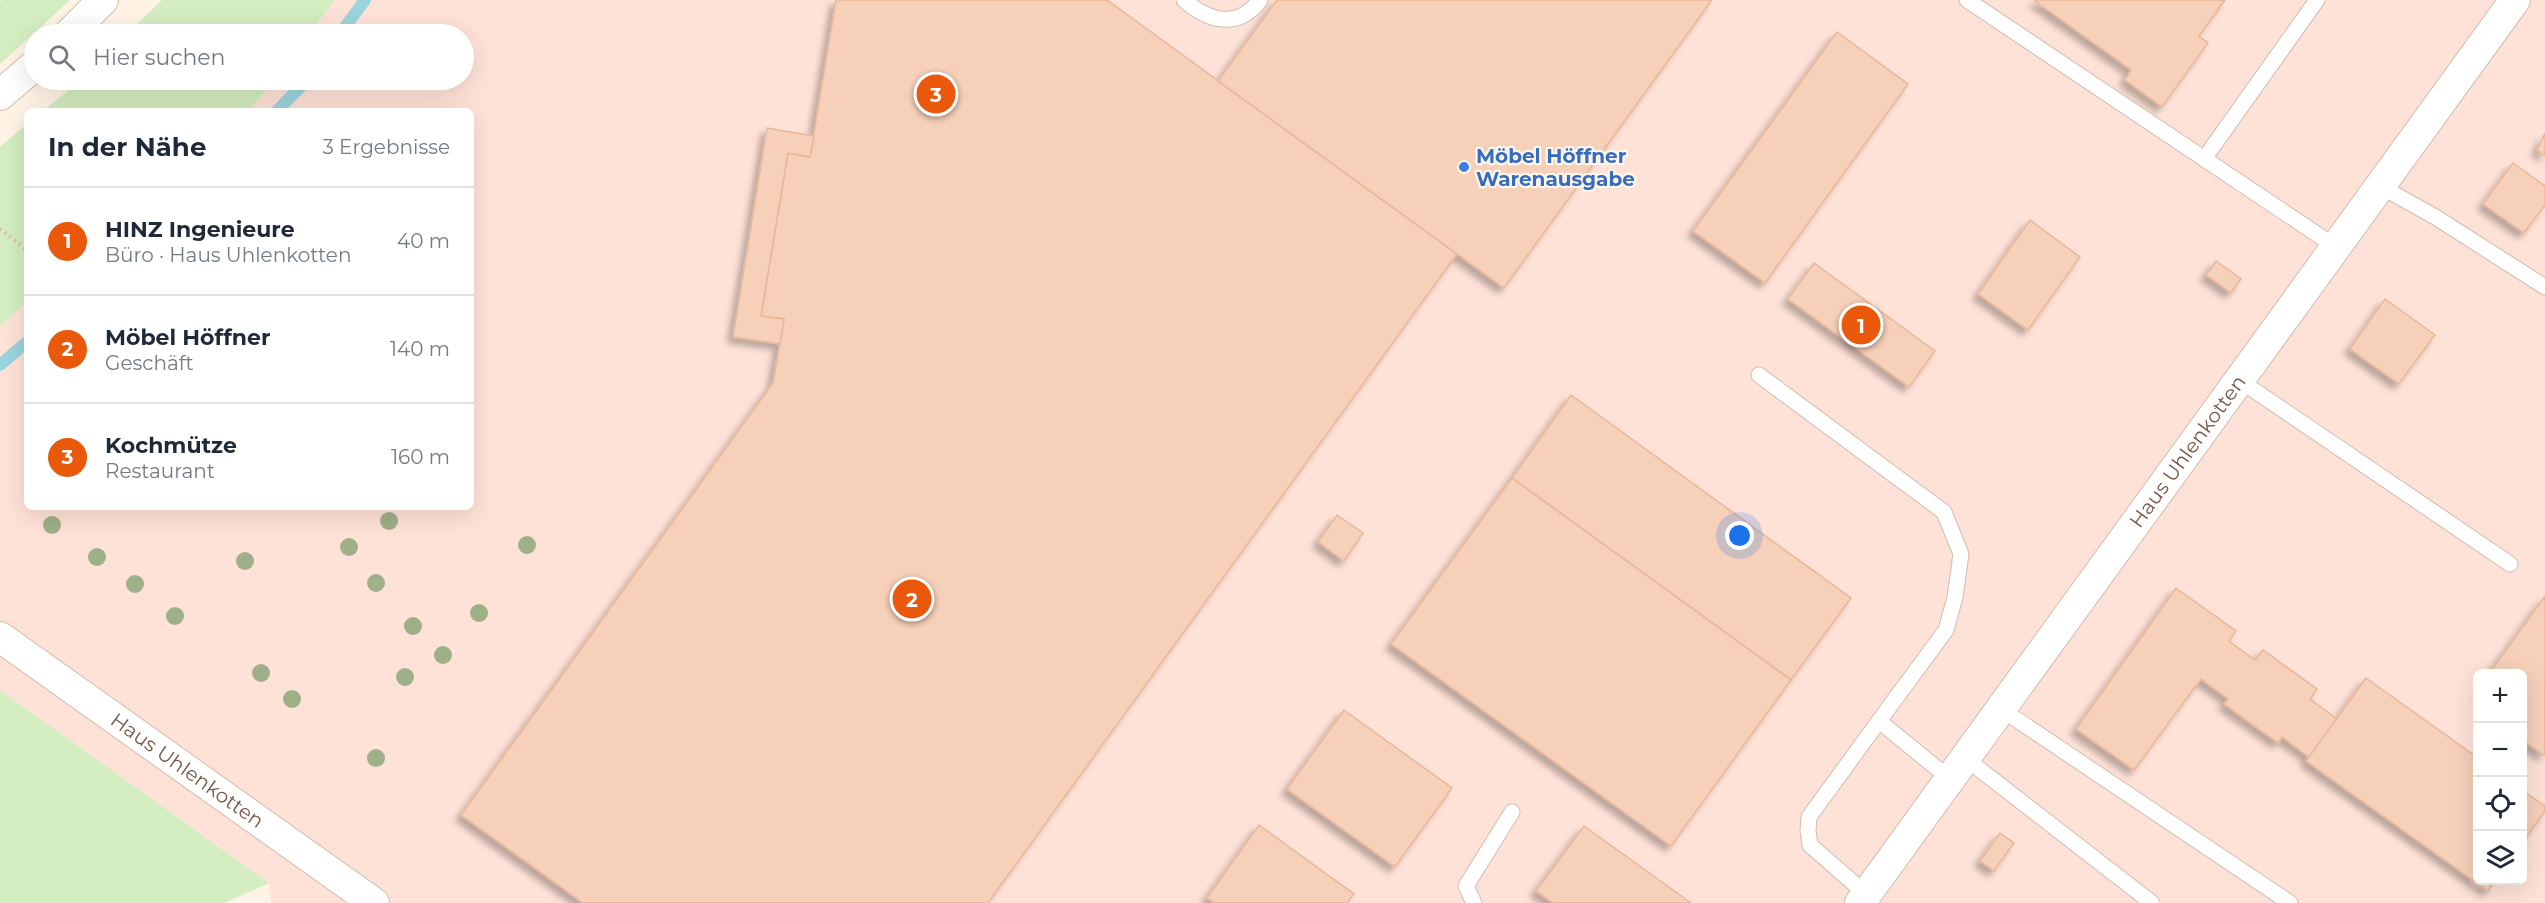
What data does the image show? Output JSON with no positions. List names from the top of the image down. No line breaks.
{"streets":{"street":["Haus Uhlenkotten"]},"places":["Möbel Höffner Warenausgabe"],"page":{"search":"Hier suchen","pins":["3","1","2"],"heading":["In der Nähe","3 Ergebnisse"],"list":[{"mark":"1","name":"HINZ Ingenieure","note":"Büro · Haus Uhlenkotten","value":"40 m"},{"mark":"2","name":"Möbel Höffner","note":"Geschäft","value":"140 m"},{"mark":"3","name":"Kochmütze","note":"Restaurant","value":"160 m"}],"map_buttons":["+","−"]}}
